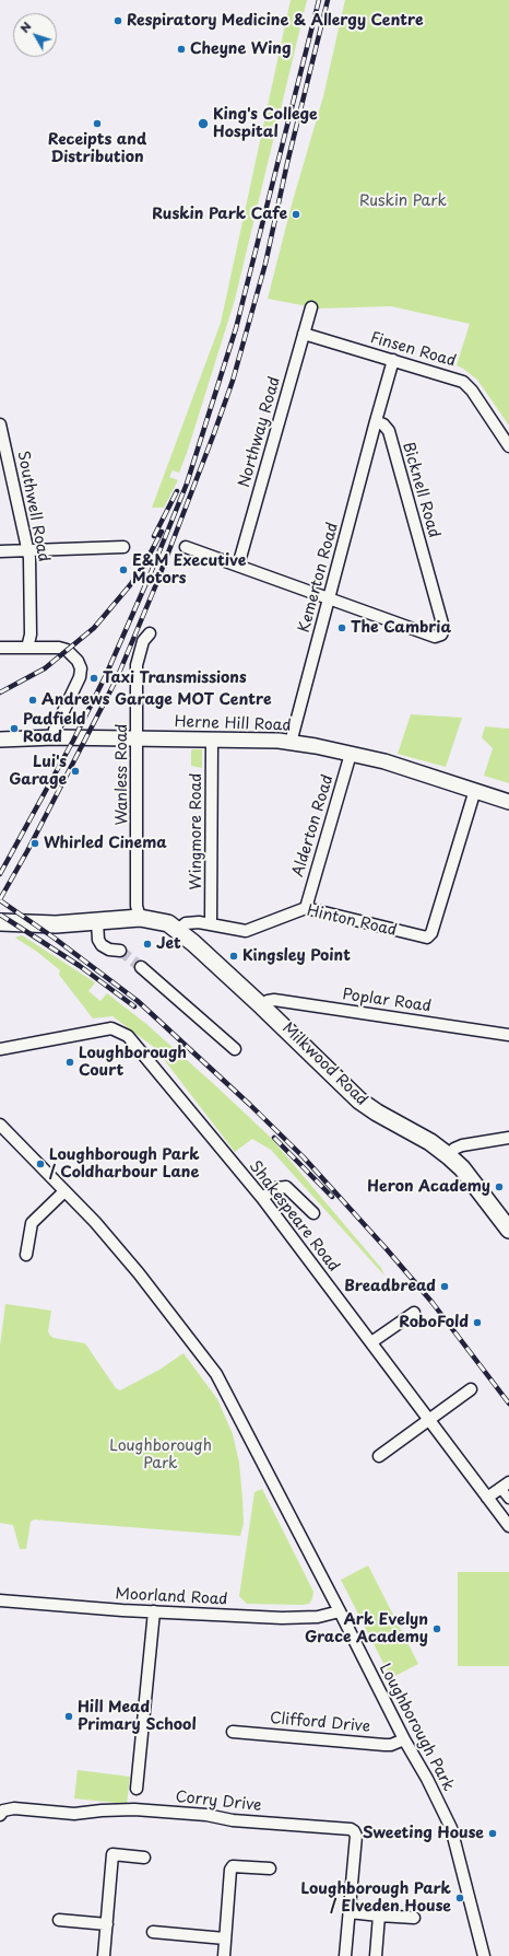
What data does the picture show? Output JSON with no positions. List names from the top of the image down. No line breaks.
{"streets":{"main road":["Milkwood Road"],"street":["Finsen Road","Northway Road","Bicknell Road","Southwell Road","Kemerton Road","Herne Hill Road","Wanless Road","Alderton Road","Wingmore Road","Hinton Road","Poplar Road","Shakespeare Road","Moorland Road","Clifford Drive","Loughborough Park","Corry Drive"]},"crossings":[["Finsen Road","Northway Road"],["Bicknell Road","Kemerton Road"],["Kemerton Road","Herne Hill Road"],["Herne Hill Road","Wanless Road"],["Herne Hill Road","Alderton Road"],["Herne Hill Road","Wingmore Road"],["Herne Hill Road","Hinton Road"],["Alderton Road","Hinton Road"],["Wingmore Road","Hinton Road"],["Hinton Road","Milkwood Road"],["Poplar Road","Milkwood Road"],["Moorland Road","Loughborough Park"],["Clifford Drive","Loughborough Park"]],"parks":["Ruskin Park","Loughborough Park"],"places":["Respiratory Medicine & Allergy Centre","Cheyne Wing","Receipts and Distribution","King's College Hospital","Ruskin Park Cafe","E&M Executive Motors","The Cambria","Taxi Transmissions","Andrews Garage MOT Centre","Padfield Road","Lui's Garage","Whirled Cinema","Jet","Kingsley Point","Loughborough Court","Loughborough Park / Coldharbour Lane","Heron Academy","Breadbread","RoboFold","Ark Evelyn Grace Academy","Hill Mead Primary School","Sweeting House","Loughborough Park / Elveden House"],"north":"top left"}
